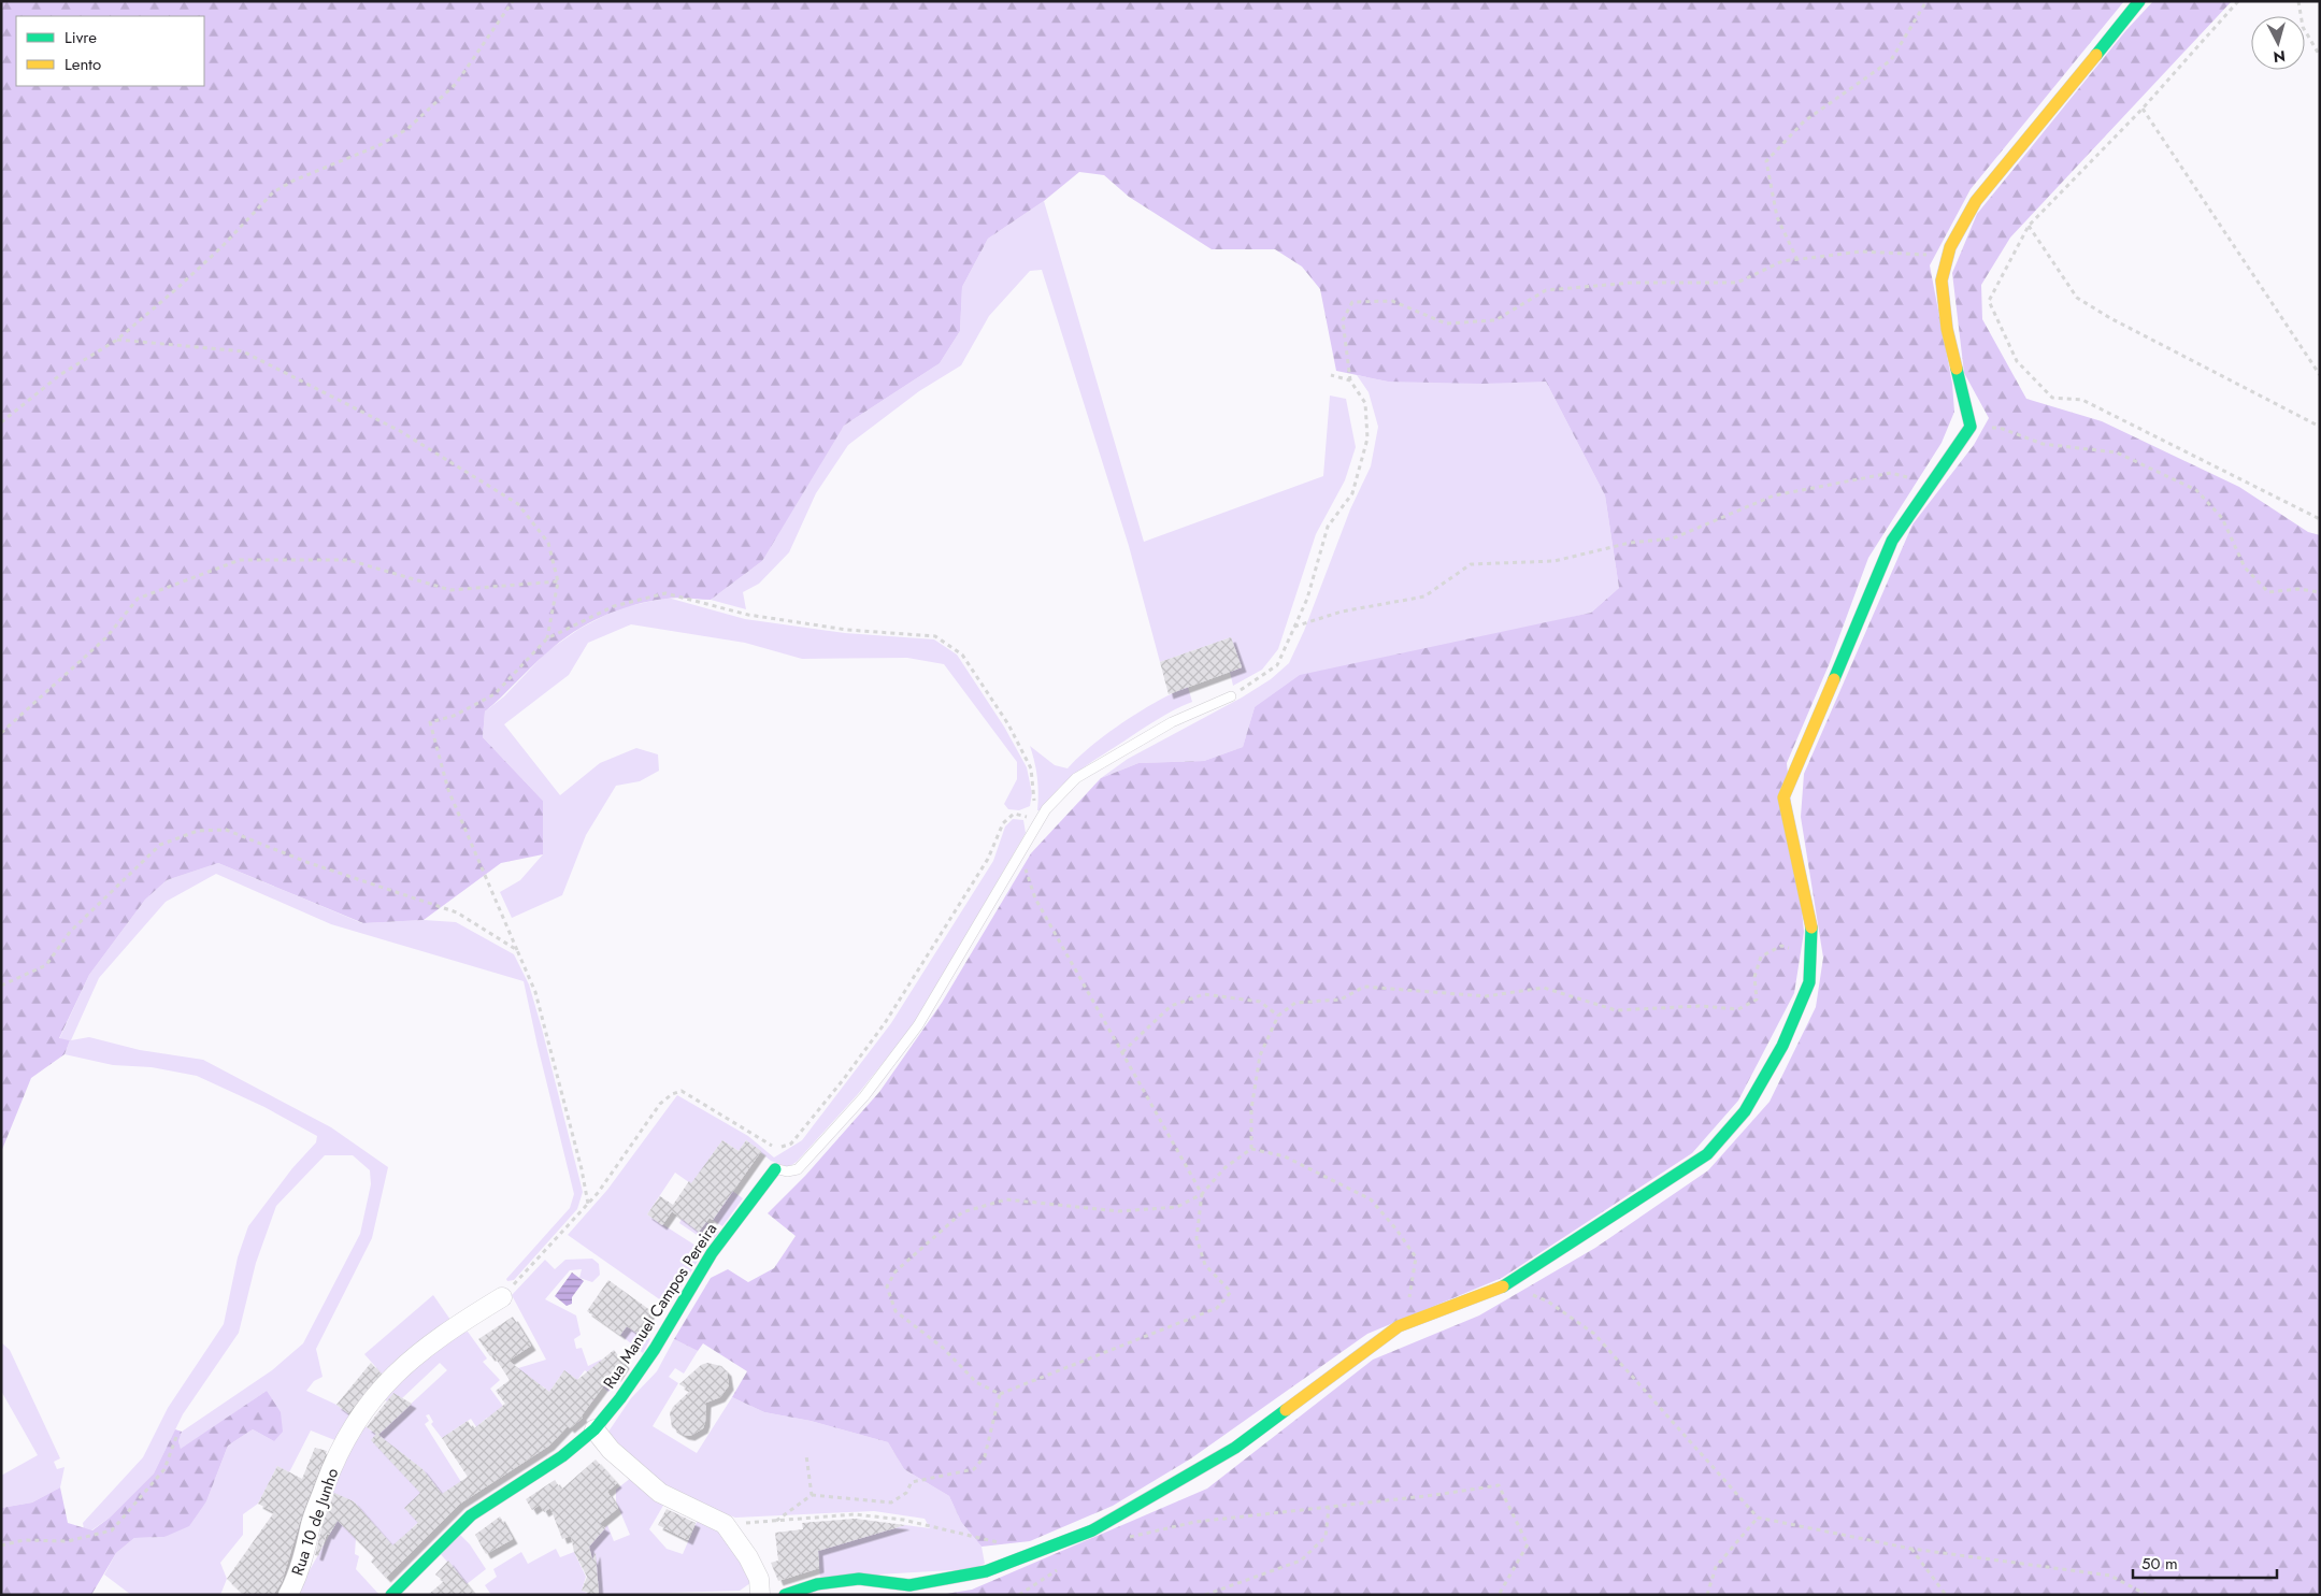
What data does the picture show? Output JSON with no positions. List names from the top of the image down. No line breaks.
{"streets":{"street":["Rua Manuel Campos Pereira","Rua 10 de Junho"]},"legend":["Livre","Lento"],"scale_bar":"50 m","north":"bottom"}
